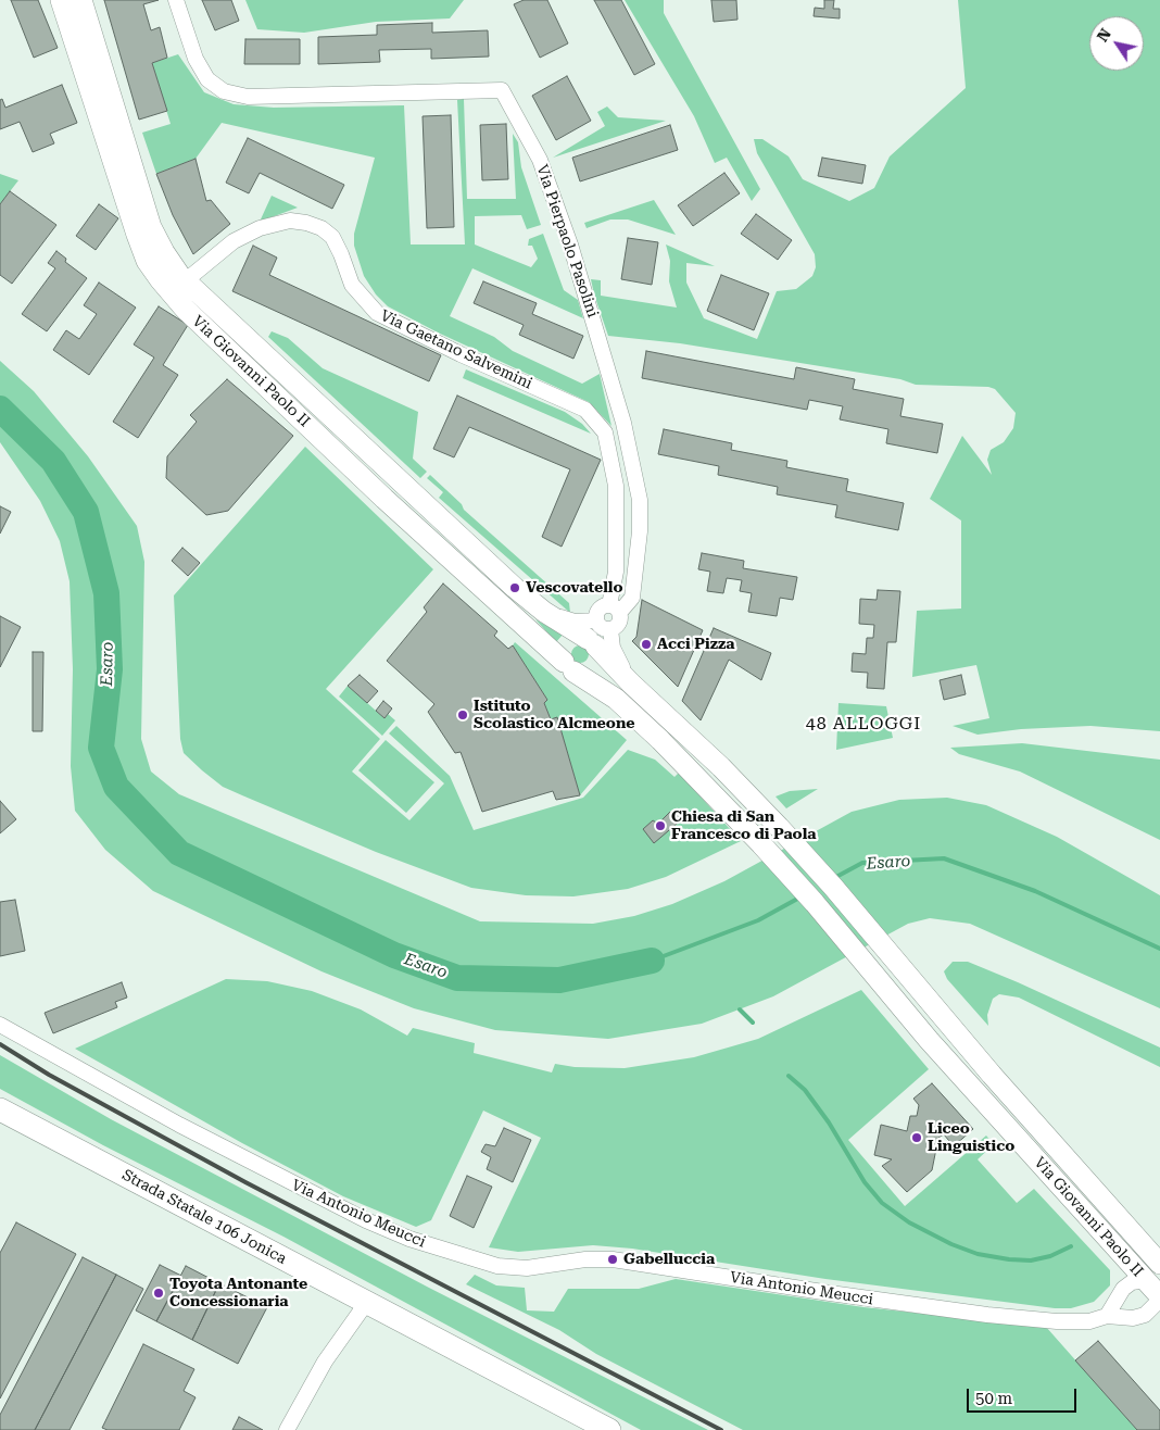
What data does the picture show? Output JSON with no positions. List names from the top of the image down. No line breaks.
{"streets":{"main road":["Strada Statale 106 Jonica"],"street":["Via Pierpaolo Pasolini","Via Gaetano Salvemini","Via Giovanni Paolo II","Via Antonio Meucci"]},"crossings":[["Via Pierpaolo Pasolini","Via Gaetano Salvemini"],["Via Gaetano Salvemini","Via Giovanni Paolo II"],["Via Giovanni Paolo II","Via Antonio Meucci"]],"districts":["48 ALLOGGI"],"water":["Esaro"],"places":["Vescovatello","Acci Pizza","Istituto Scolastico Alcmeone","Chiesa di San Francesco di Paola","Liceo Linguistico","Gabelluccia","Toyota Antonante Concessionaria"],"scale_bar":"50 m","north":"top left"}
